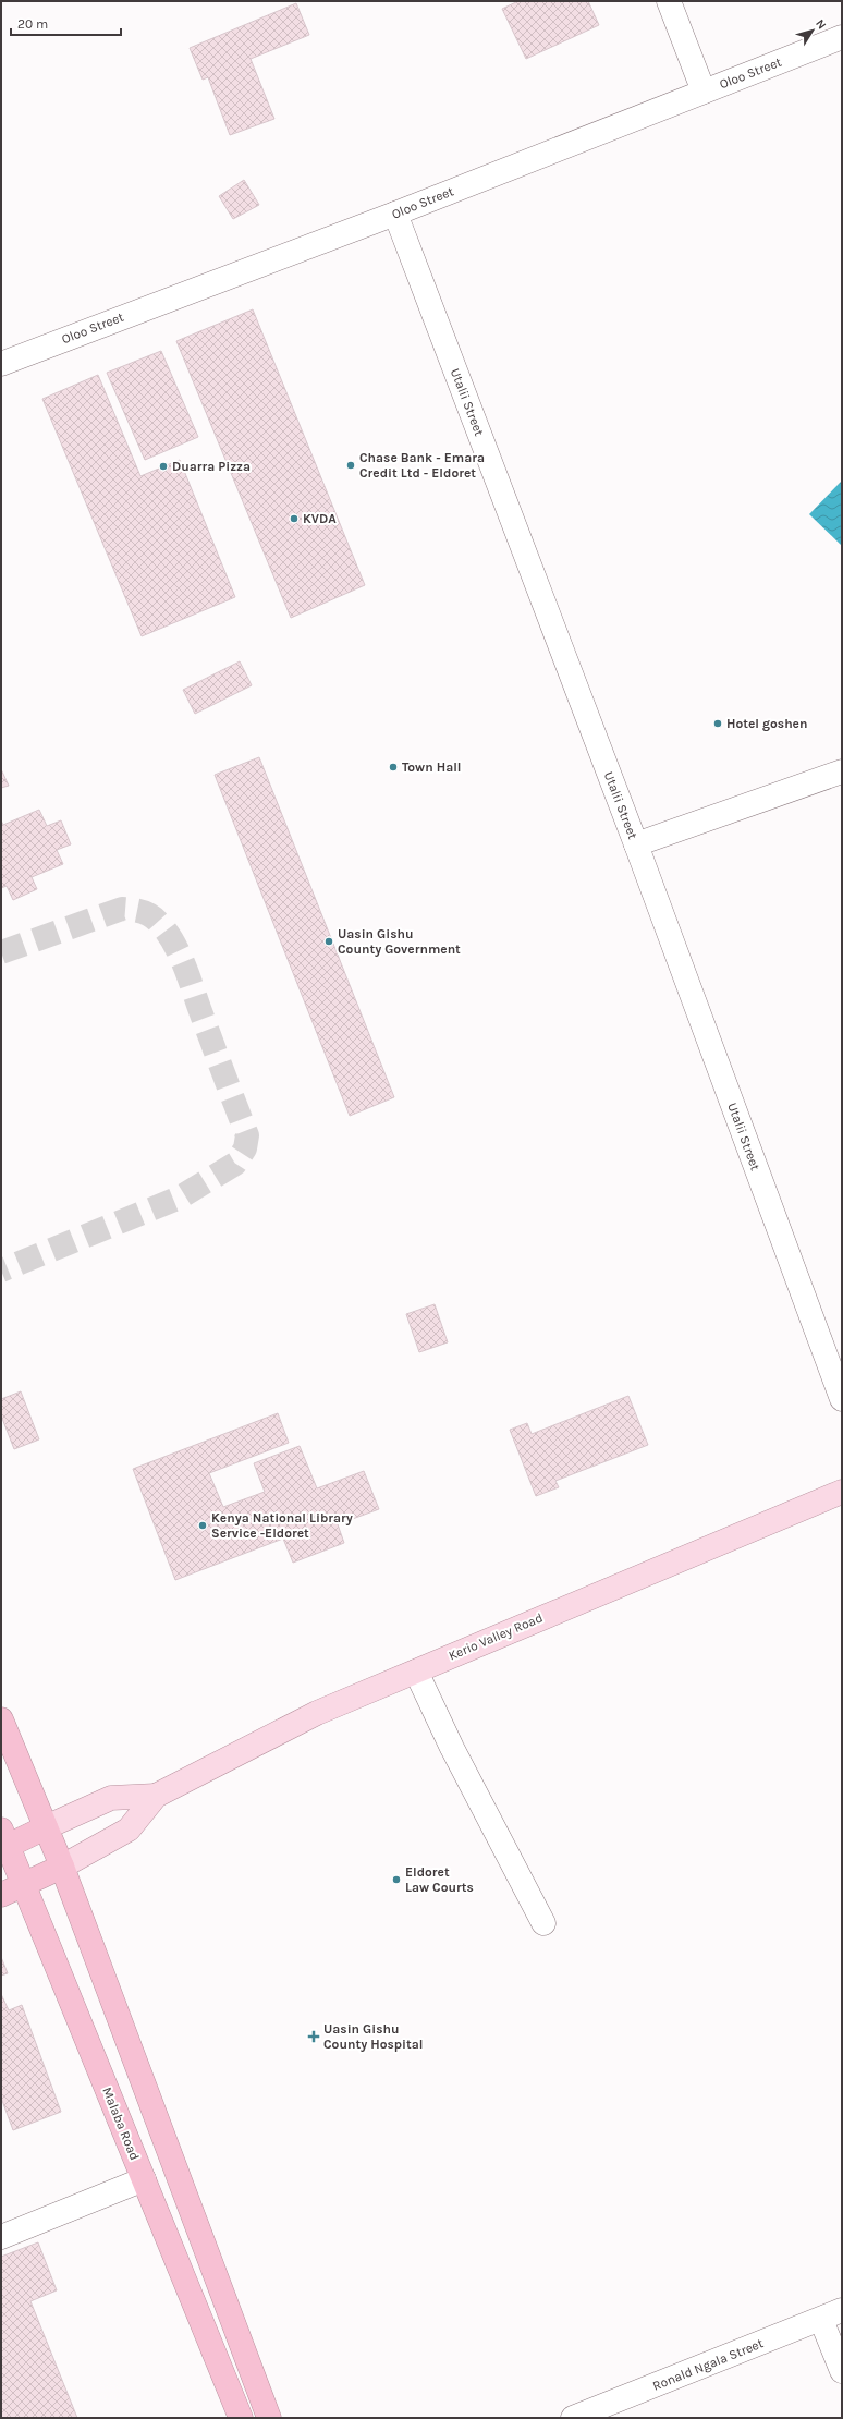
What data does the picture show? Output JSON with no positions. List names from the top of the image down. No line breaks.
{"streets":{"highway":["Malaba Road"],"main road":["Kerio Valley Road"],"street":["Oloo Street","Utalii Street","Ronald Ngala Street"]},"crossings":[["Oloo Street","Utalii Street"]],"places":{"other":["Chase Bank - Emara Credit Ltd - Eldoret","Duarra Pizza","KVDA","Hotel goshen","Town Hall","Uasin Gishu County Government","Kenya National Library Service -Eldoret","Eldoret Law Courts"],"health":["Uasin Gishu County Hospital"]},"scale_bar":"20 m","north":"top right"}
